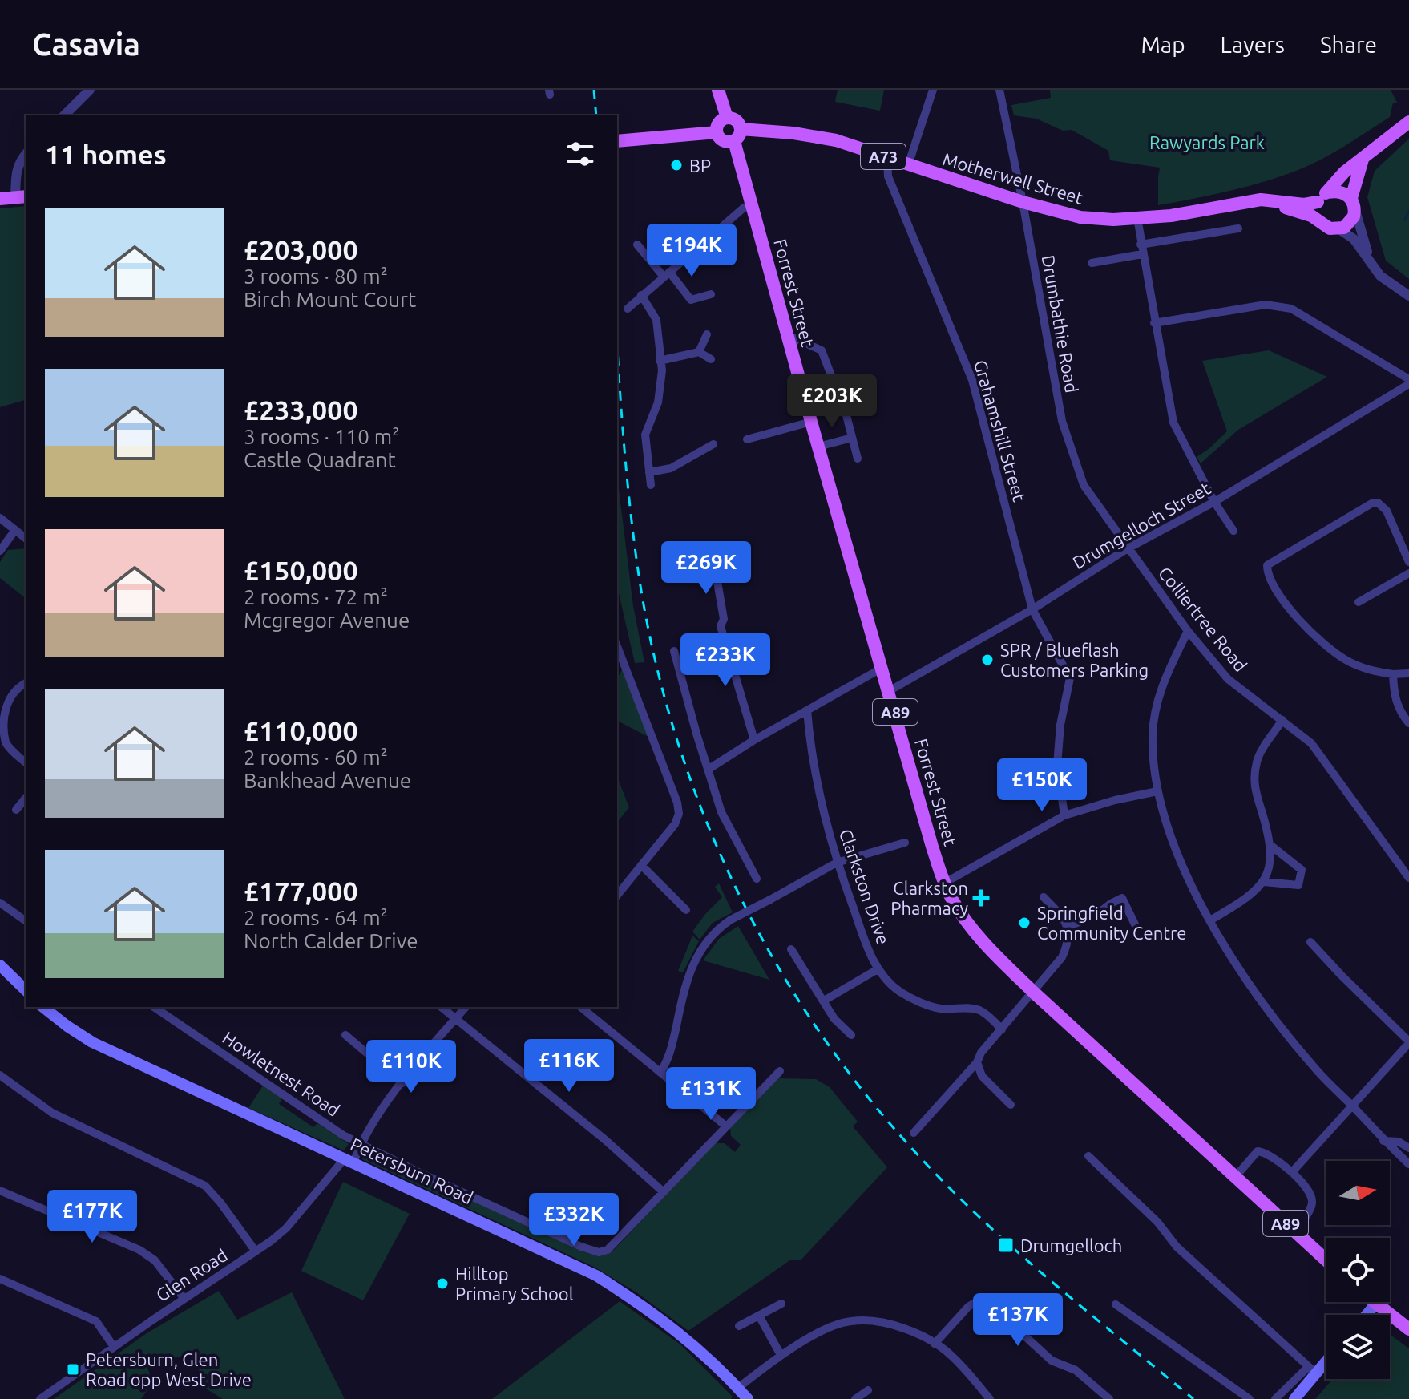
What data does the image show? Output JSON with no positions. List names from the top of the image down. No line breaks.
{"streets":{"main road":["A73","Motherwell Street","Forrest Street","A89","Petersburn Road"],"street":["Drumbathie Road","Grahamshill Street","Drumgelloch Street","Colliertree Road","Clarkston Drive","Howletnest Road","Glen Road"]},"crossings":[["A73","Motherwell Street"],["Motherwell Street","Forrest Street"],["Motherwell Street","Drumbathie Road"],["Motherwell Street","Grahamshill Street"],["Forrest Street","Drumgelloch Street"],["Drumbathie Road","Drumgelloch Street"],["Drumbathie Road","Colliertree Road"],["Grahamshill Street","Drumgelloch Street"],["Drumgelloch Street","Colliertree Road"],["Howletnest Road","Glen Road"],["Petersburn Road","Glen Road"]],"parks":["Rawyards Park"],"places":{"other":["BP","SPR / Blueflash Customers Parking","Springfield Community Centre","Hilltop Primary School"],"health":["Clarkston Pharmacy"],"transit":["Drumgelloch","Petersburn, Glen Road opp West Drive"]},"north":"right","page":{"header":"Casavia","nav":["Map","Layers","Share"],"heading":"11 homes","list":[{"name":"£203,000","note":"3 rooms · 80 m² · Birch Mount Court"},{"name":"£233,000","note":"3 rooms · 110 m² · Castle Quadrant"},{"name":"£150,000","note":"2 rooms · 72 m² · Mcgregor Avenue"},{"name":"£110,000","note":"2 rooms · 60 m² · Bankhead Avenue"},{"name":"£177,000","note":"2 rooms · 64 m² · North Calder Drive"}],"price":["£194K","£203K","£269K","£233K","£150K","£116K","£110K","£131K","£177K","£332K","£137K"]}}
